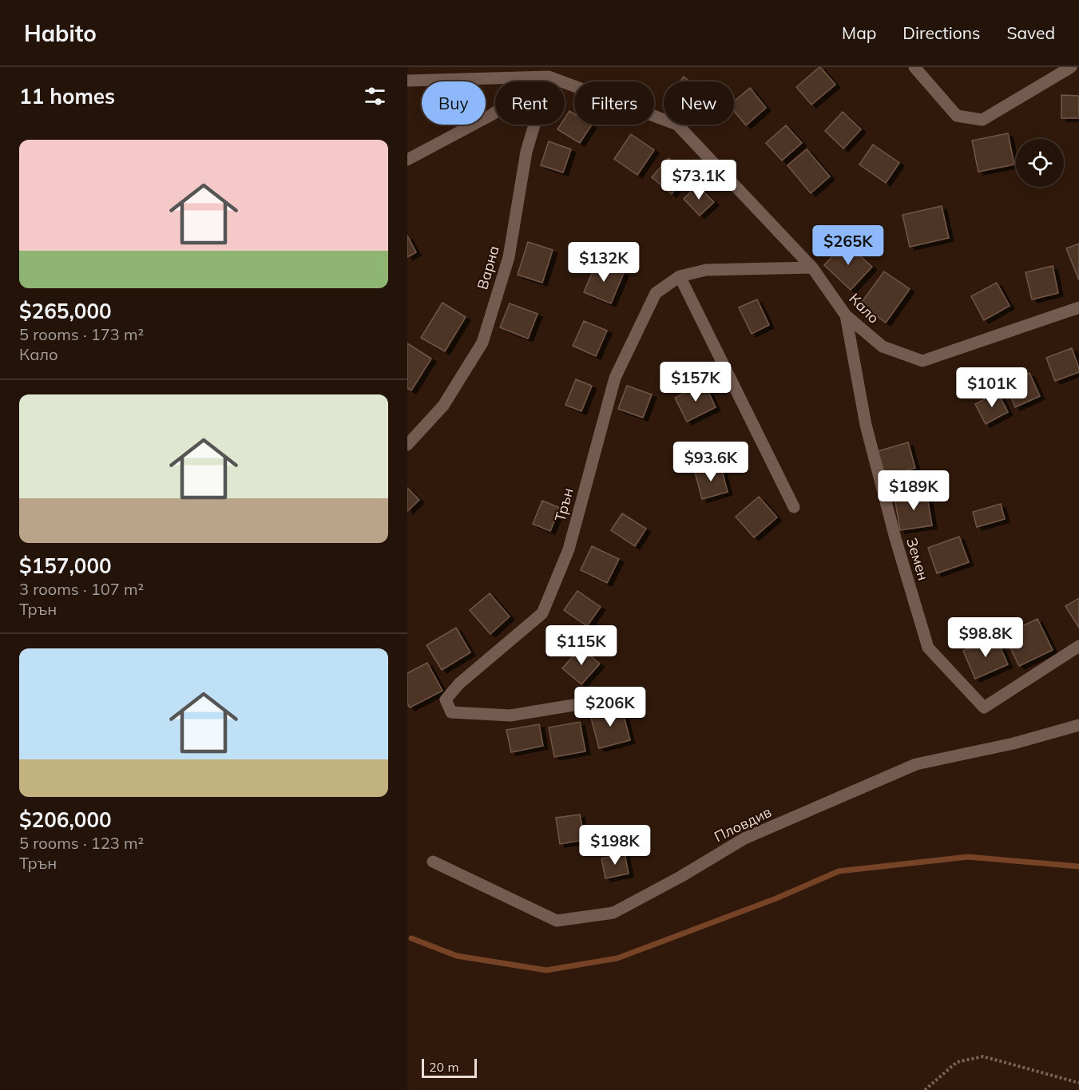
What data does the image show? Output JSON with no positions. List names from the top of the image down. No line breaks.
{"streets":{"street":["Варна","Кало","Трън","Земен","Пловдив"]},"crossings":[["Варна","Кало"],["Кало","Трън"],["Кало","Земен"]],"scale_bar":"20 m","page":{"header":"Habito","nav":["Map","Directions","Saved"],"heading":"11 homes","chip":["Buy","Rent","Filters","New"],"list":[{"name":"$265,000","note":"5 rooms · 173 m² · Кало"},{"name":"$157,000","note":"3 rooms · 107 m² · Трън"},{"name":"$206,000","note":"5 rooms · 123 m² · Трън"}],"price":["$73.1K","$265K","$132K","$157K","$101K","$93.6K","$189K","$98.8K","$115K","$206K","$198K"],"scale":"20 m"}}
